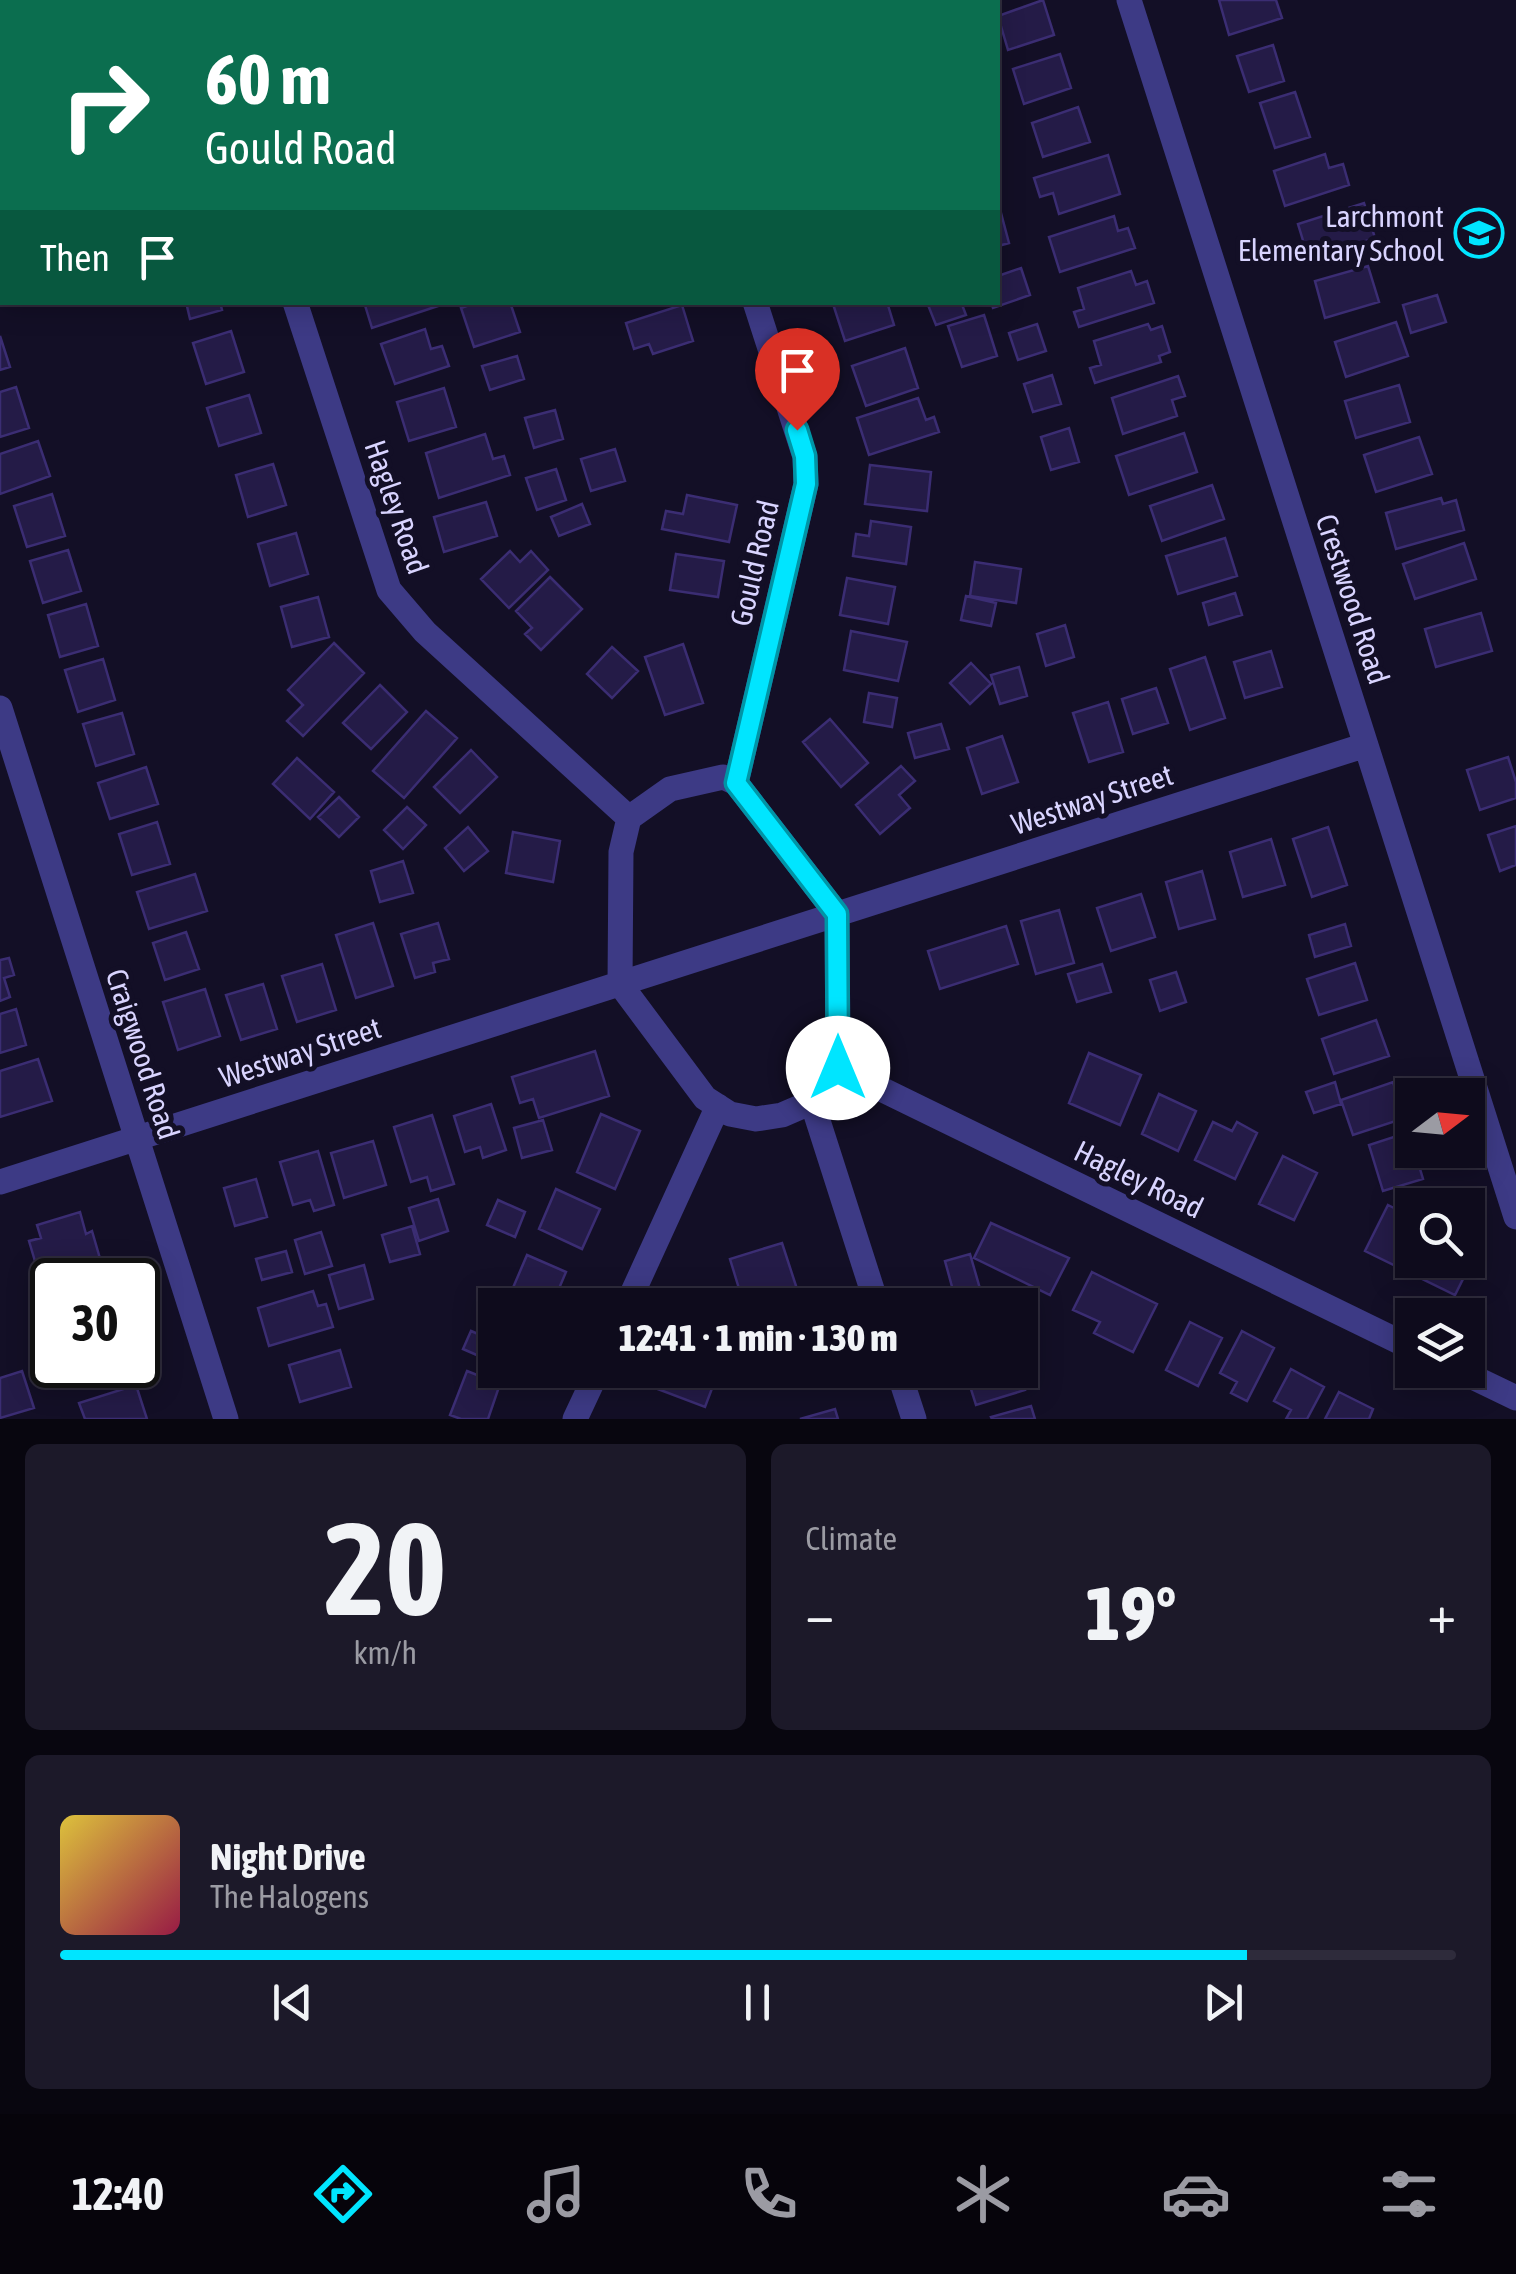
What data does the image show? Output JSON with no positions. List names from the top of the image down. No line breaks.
{"streets":{"street":["Hagley Road","Gould Road","Crestwood Road","Westway Street","Craigwood Road"]},"crossings":[["Crestwood Road","Westway Street"],["Westway Street","Craigwood Road"]],"places":{"school or university":["Larchmont Elementary School"]},"north":"right","page":{"turn":["60 m","Gould Road"],"then":"Then","limit":"30","trip":"12:41 · 1 min · 130 m","tile":[["20","km/h"],"Climate"],"heat":["−","19°","+"],"song":["Night Drive","The Halogens"],"tabs":"12:40"}}
